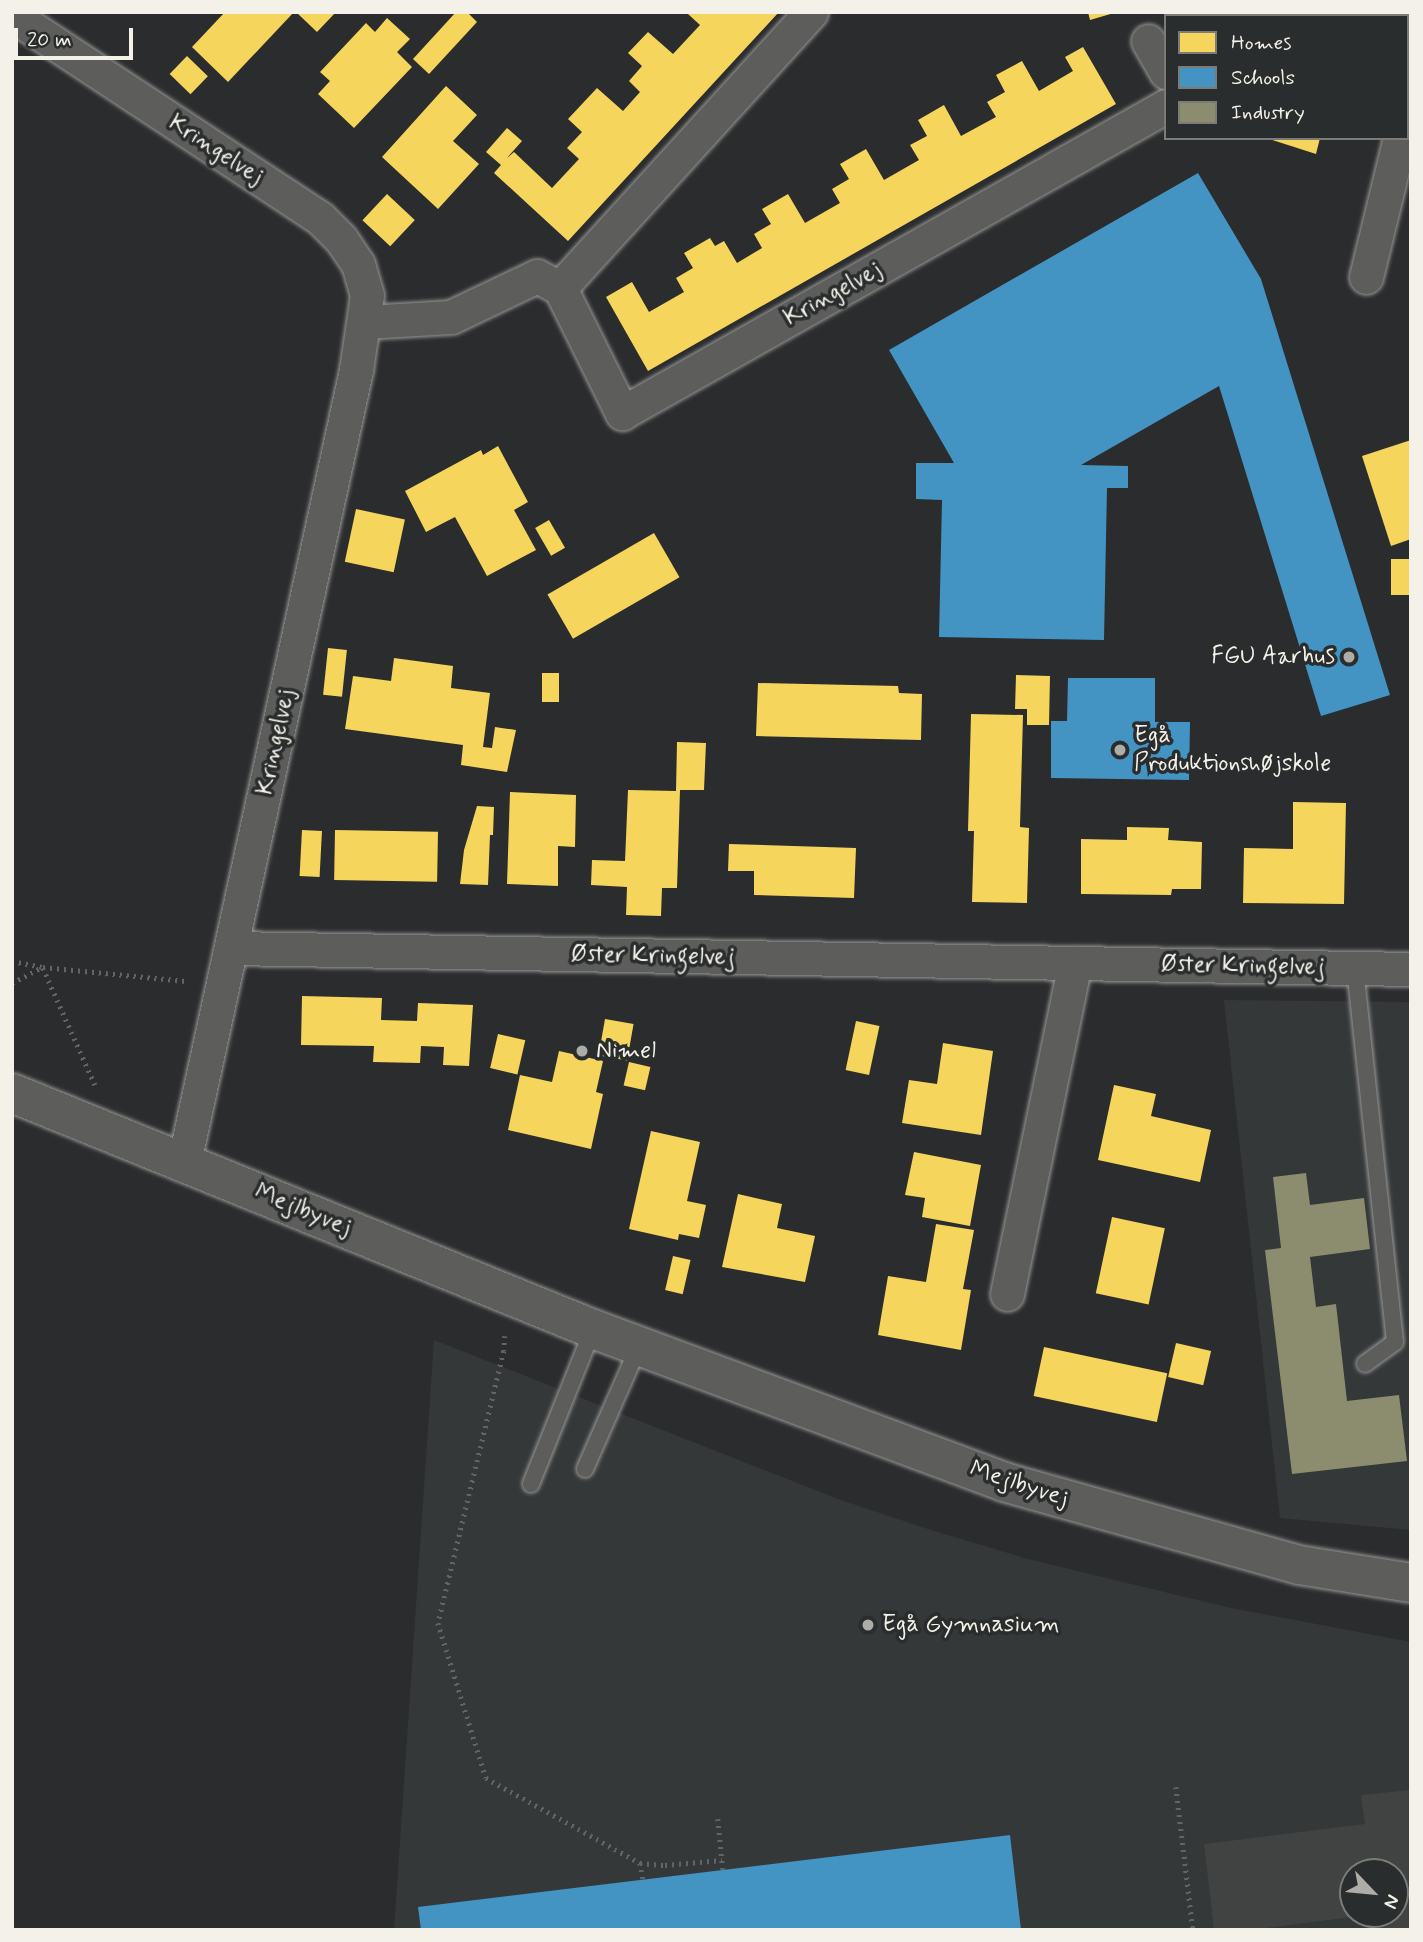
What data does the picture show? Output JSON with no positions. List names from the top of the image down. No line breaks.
{"streets":{"street":["Kringelvej","Øster Kringelvej","Mejlbyvej"]},"crossings":[["Kringelvej","Øster Kringelvej"],["Kringelvej","Mejlbyvej"]],"places":["FGU Aarhus","Egå Produktionshøjskole","Nimel","Egå Gymnasium"],"legend":["Homes","Schools","Industry"],"scale_bar":"20 m","north":"bottom right"}
